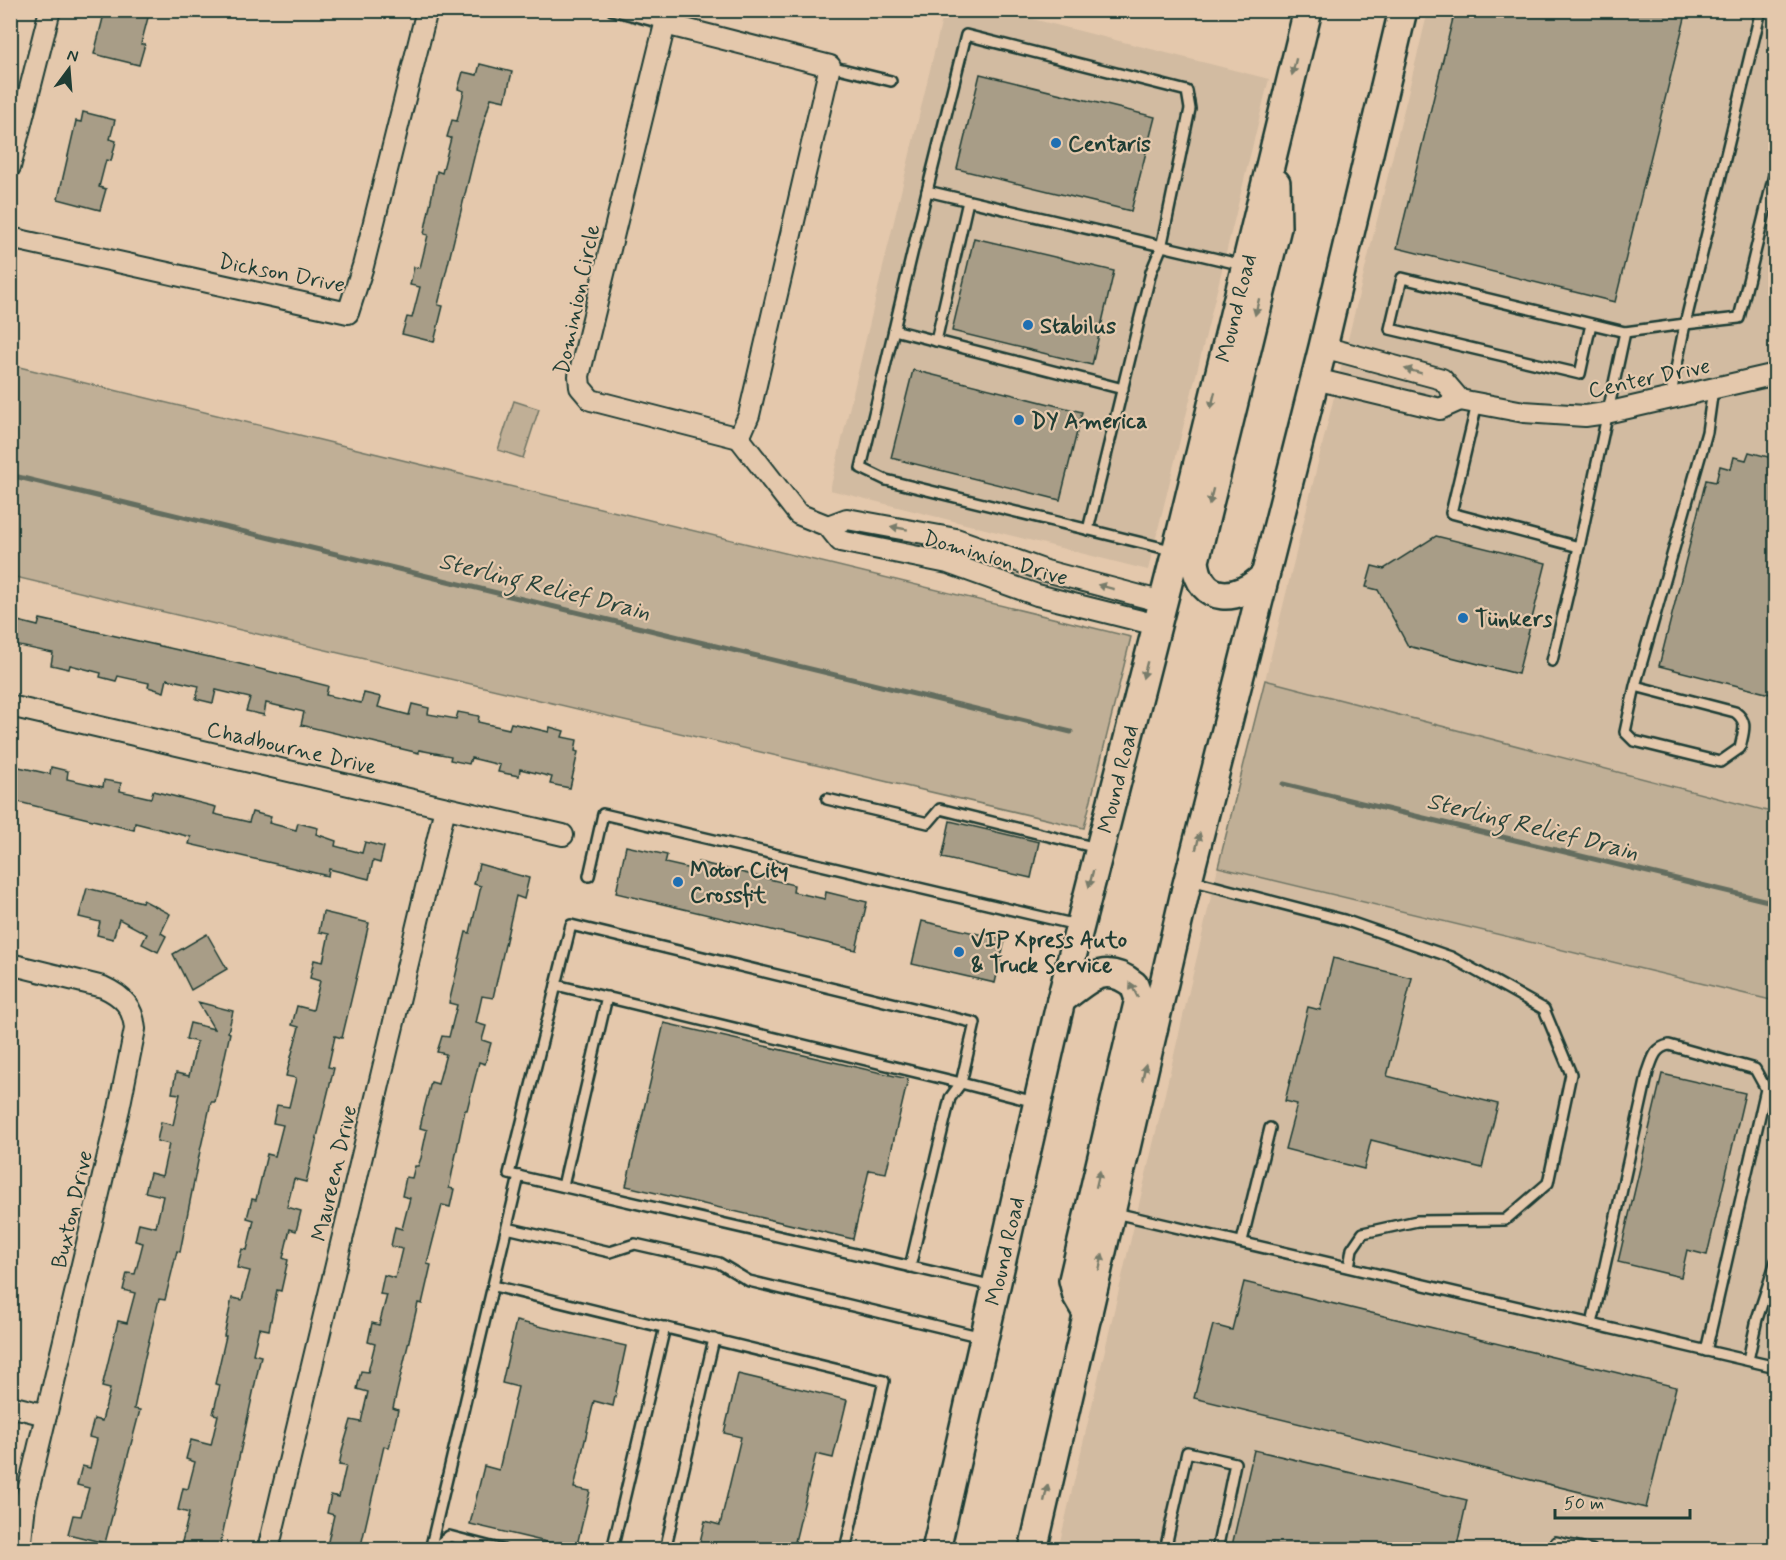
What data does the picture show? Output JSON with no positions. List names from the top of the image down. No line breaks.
{"streets":{"main road":["Mound Road"],"street":["Dickson Drive","Dominion Circle","Center Drive","Dominion Drive","Chadbourne Drive","Maureen Drive","Buxton Drive"]},"crossings":[["Dominion Circle","Dominion Drive"],["Mound Road","Dominion Drive"],["Chadbourne Drive","Maureen Drive"]],"water":["Sterling Relief Drain"],"places":["Centaris","Stabilus","DY America","Tünkers","Motor City Crossfit","VIP Xpress Auto & Truck Service"],"scale_bar":"50 m","north":"top"}
